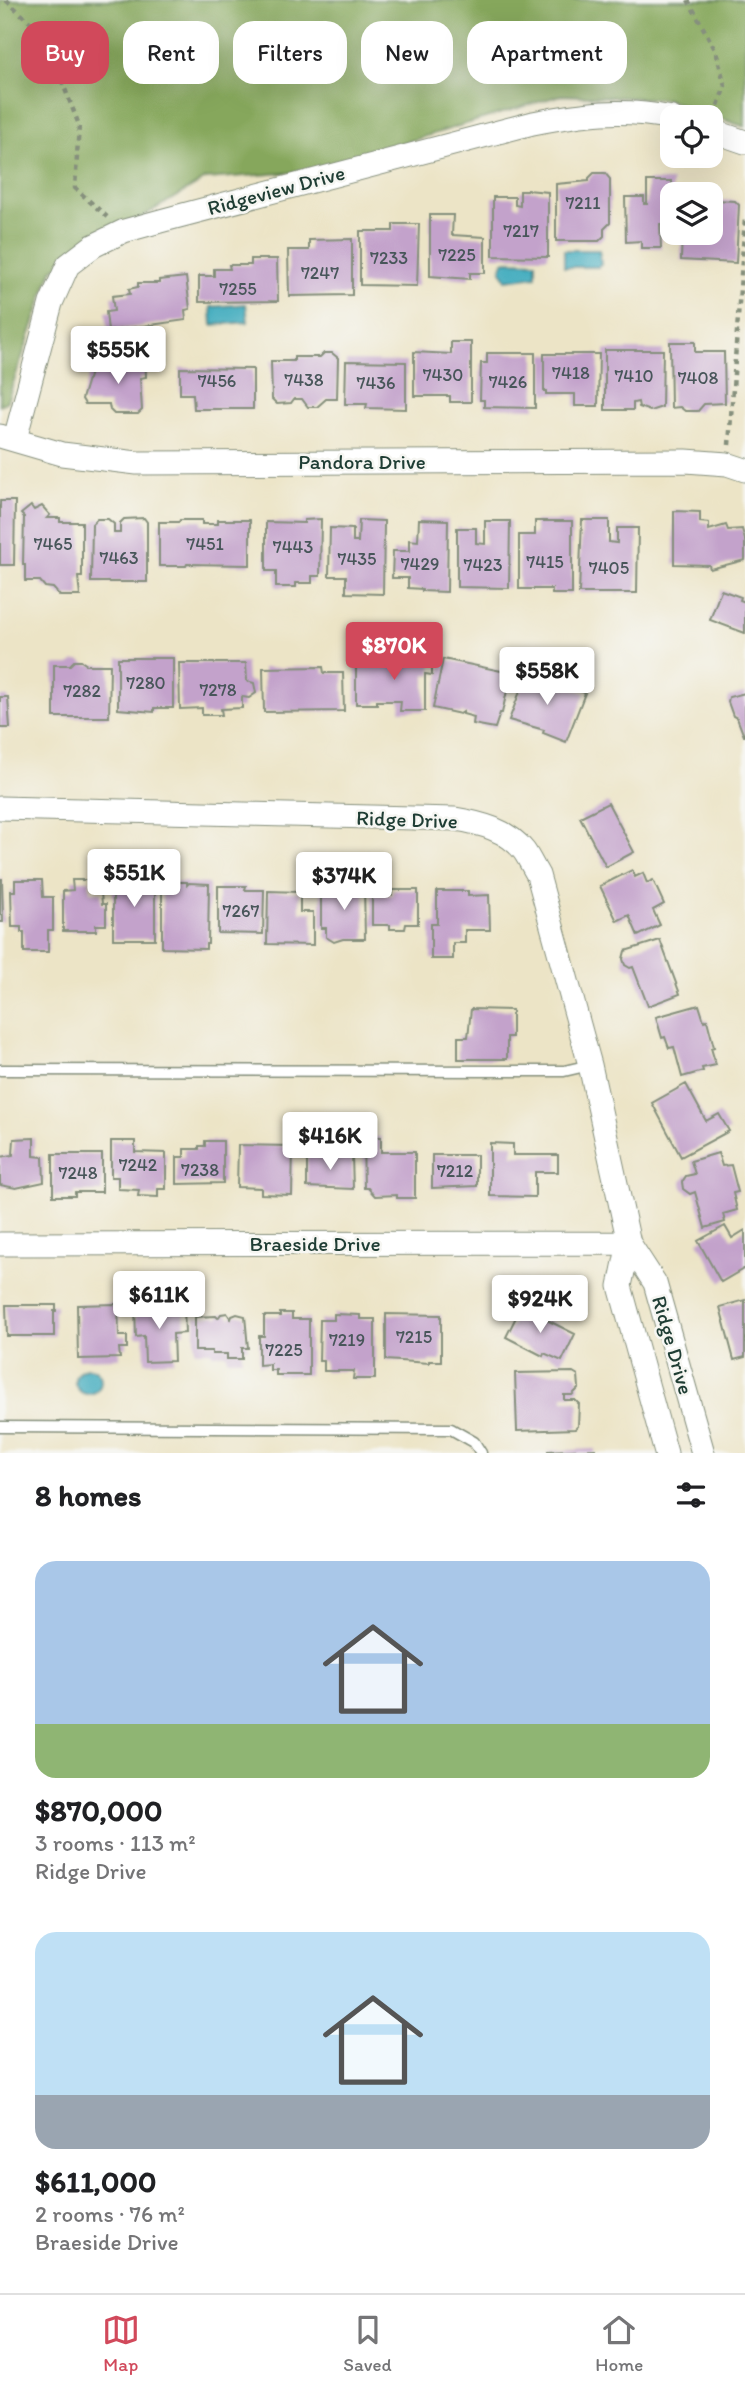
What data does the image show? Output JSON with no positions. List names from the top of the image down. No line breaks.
{"streets":{"street":["Ridgeview Drive","Pandora Drive","Ridge Drive","Braeside Drive"]},"crossings":[["Ridgeview Drive","Pandora Drive"],["Ridge Drive","Braeside Drive"]],"house_numbers":["7211","7217","7225","7233","7247","7255","7418","7430","7410","7408","7438","7456","7426","7436","7465","7451","7443","7463","7435","7415","7429","7423","7405","7280","7278","7282","7267","7242","7238","7212","7248","7215","7219","7225"],"page":{"chip":["Buy","Rent","Filters","New","Apartment"],"price":["$555K","$870K","$558K","$551K","$374K","$416K","$611K","$924K"],"heading":"8 homes","list":[{"name":"$870,000","note":"3 rooms · 113 m² · Ridge Drive"},{"name":"$611,000","note":"2 rooms · 76 m² · Braeside Drive"}],"tabs":["Map","Saved","Home"]}}
